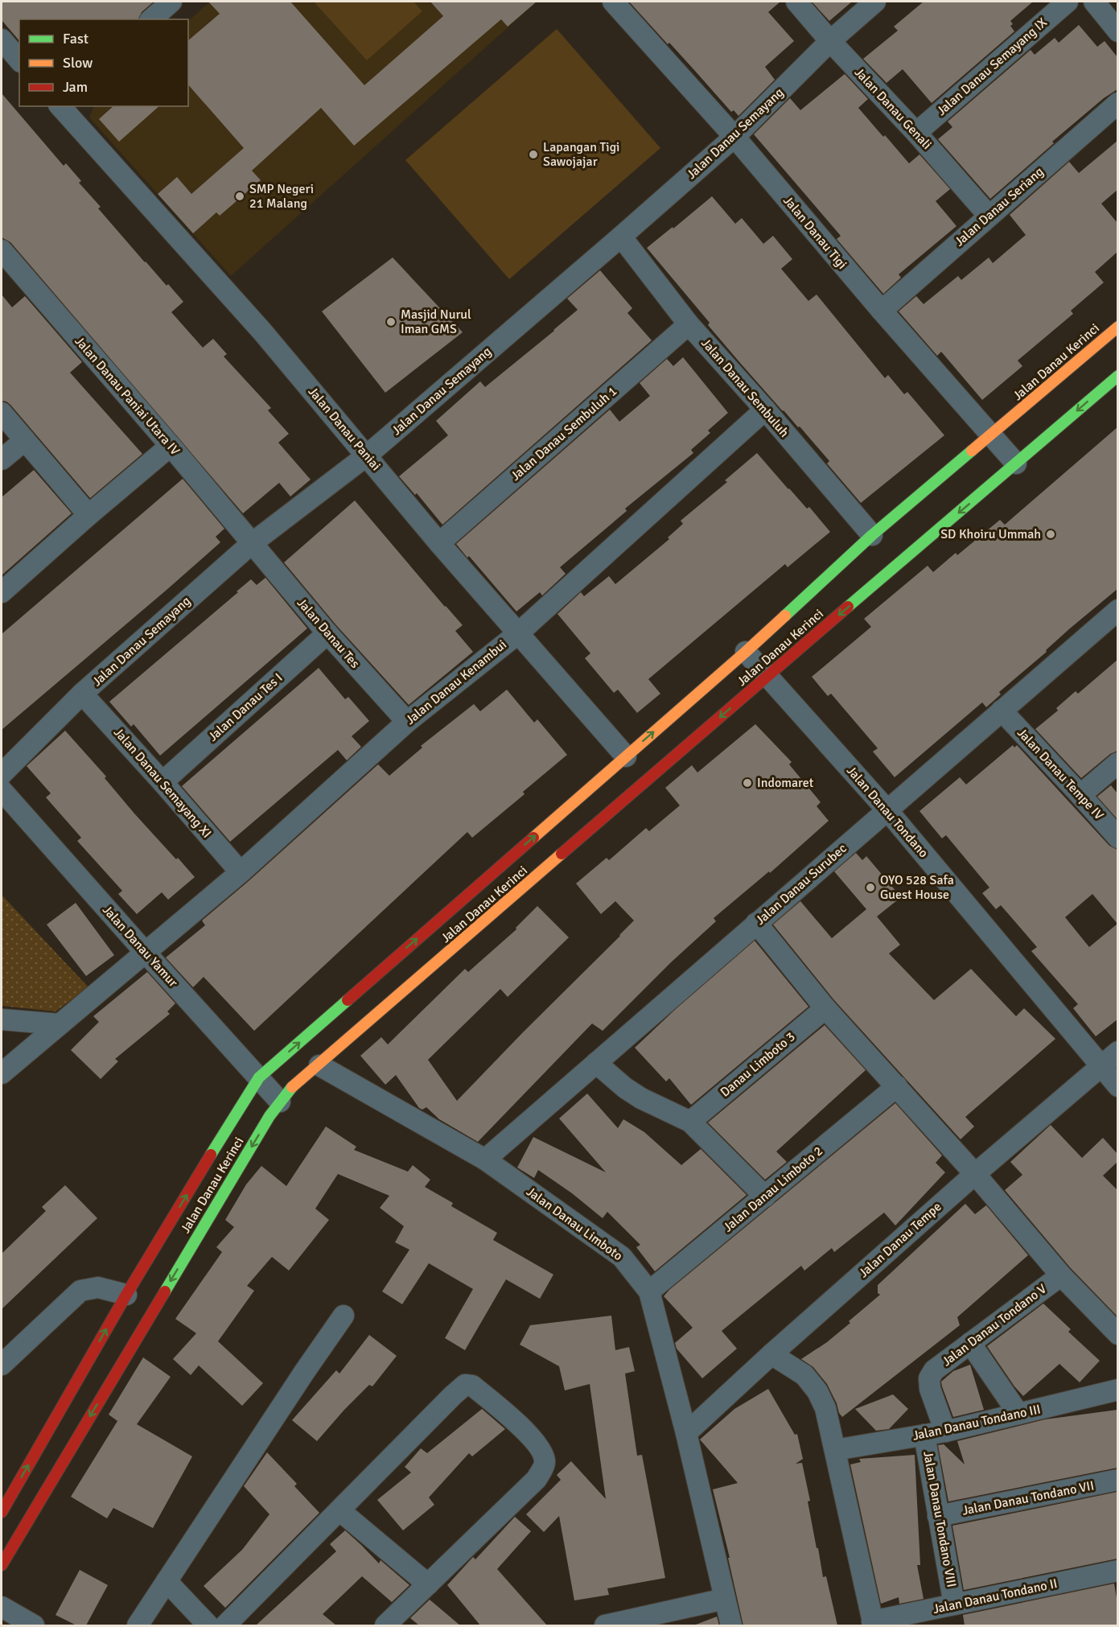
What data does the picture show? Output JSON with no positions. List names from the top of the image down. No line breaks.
{"streets":{"street":["Jalan Danau Semayang IX","Jalan Danau Genali","Jalan Danau Semayang","Jalan Danau Seriang","Jalan Danau Tigi","Jalan Danau Kerinci","Jalan Danau Sembuluh","Jalan Danau Paniai Utara IV","Jalan Danau Paniai","Jalan Danau Sembuluh 1","Jalan Danau Tes","Jalan Danau Kenambui","Jalan Danau Tes I","Jalan Danau Tempe IV","Jalan Danau Semayang XI","Jalan Danau Tondano","Jalan Danau Surubec","Jalan Danau Yamur","Danau Limboto 3","Jalan Danau Limboto 2","Jalan Danau Limboto","Jalan Danau Tempe","Jalan Danau Tondano V","Jalan Danau Tondano III","Jalan Danau Tondano VII","Jalan Danau Tondano VIII","Jalan Danau Tondano II"]},"crossings":[["Jalan Danau Semayang IX","Jalan Danau Genali"],["Jalan Danau Genali","Jalan Danau Semayang"],["Jalan Danau Genali","Jalan Danau Seriang"],["Jalan Danau Semayang","Jalan Danau Tigi"],["Jalan Danau Semayang","Jalan Danau Sembuluh"],["Jalan Danau Semayang","Jalan Danau Paniai Utara IV"],["Jalan Danau Semayang","Jalan Danau Paniai"],["Jalan Danau Semayang","Jalan Danau Tes"],["Jalan Danau Semayang","Jalan Danau Semayang XI"],["Jalan Danau Seriang","Jalan Danau Tigi"],["Jalan Danau Tigi","Jalan Danau Kerinci"],["Jalan Danau Kerinci","Jalan Danau Sembuluh"],["Jalan Danau Kerinci","Jalan Danau Paniai"],["Jalan Danau Kerinci","Jalan Danau Tondano"],["Jalan Danau Kerinci","Jalan Danau Yamur"],["Jalan Danau Kerinci","Jalan Danau Limboto"],["Jalan Danau Sembuluh","Jalan Danau Sembuluh 1"],["Jalan Danau Sembuluh","Jalan Danau Kenambui"],["Jalan Danau Paniai Utara IV","Jalan Danau Tes"],["Jalan Danau Paniai","Jalan Danau Sembuluh 1"],["Jalan Danau Paniai","Jalan Danau Kenambui"],["Jalan Danau Tes","Jalan Danau Kenambui"],["Jalan Danau Tes","Jalan Danau Tes I"],["Jalan Danau Kenambui","Jalan Danau Semayang XI"],["Jalan Danau Kenambui","Jalan Danau Yamur"],["Jalan Danau Tes I","Jalan Danau Semayang XI"],["Jalan Danau Tempe IV","Jalan Danau Surubec"],["Jalan Danau Tondano","Jalan Danau Surubec"],["Jalan Danau Tondano","Jalan Danau Tempe"],["Jalan Danau Surubec","Jalan Danau Limboto"],["Jalan Danau Limboto 2","Jalan Danau Limboto"],["Jalan Danau Limboto","Jalan Danau Tempe"],["Jalan Danau Tondano V","Jalan Danau Tondano III"],["Jalan Danau Tondano III","Jalan Danau Tondano VIII"],["Jalan Danau Tondano VII","Jalan Danau Tondano VIII"],["Jalan Danau Tondano VIII","Jalan Danau Tondano II"]],"places":["Lapangan Tigi Sawojajar","SMP Negeri 21 Malang","Masjid Nurul Iman GMS","SD Khoiru Ummah","Indomaret","OYO 528 Safa Guest House"],"legend":["Fast","Slow","Jam"]}
